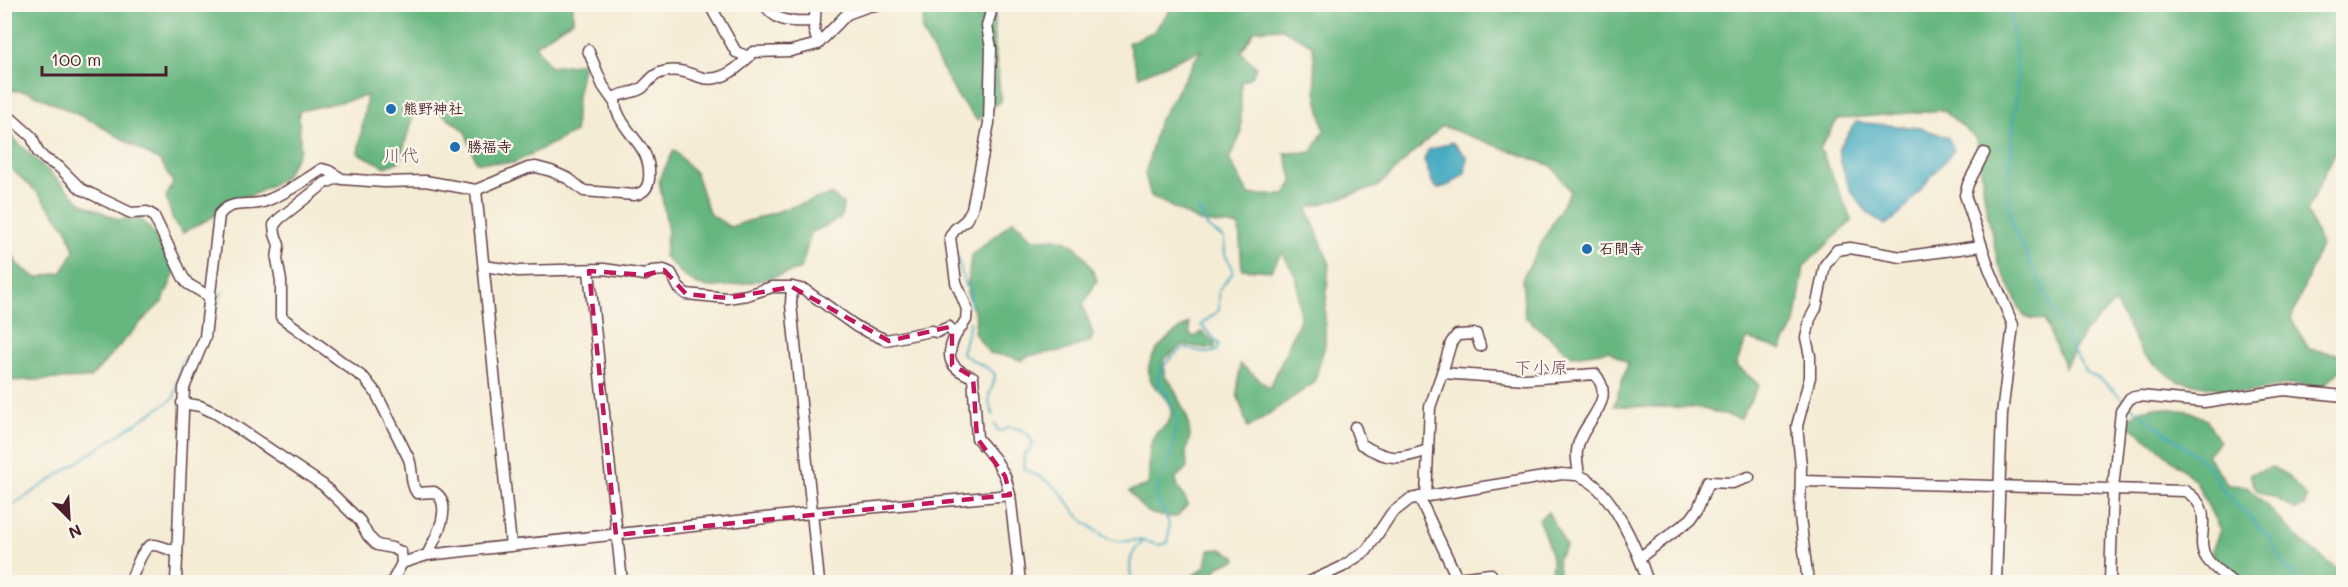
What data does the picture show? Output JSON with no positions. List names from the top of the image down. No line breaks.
{"districts":["川代","下小原"],"places":["熊野神社","勝福寺","石間寺"],"scale_bar":"100 m","north":"bottom right"}
